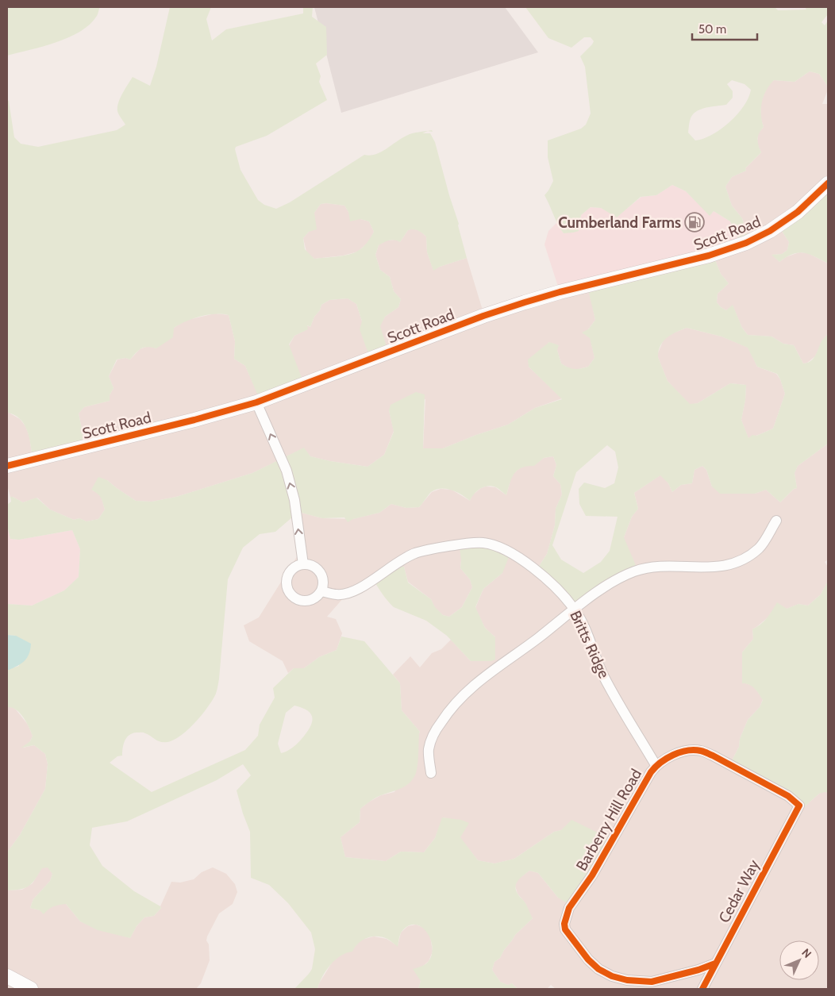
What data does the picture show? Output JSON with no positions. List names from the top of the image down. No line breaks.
{"streets":{"street":["Scott Road","Britts Ridge","Barberry Hill Road","Cedar Way"]},"crossings":[["Britts Ridge","Barberry Hill Road"],["Barberry Hill Road","Cedar Way"]],"places":{"fuel station":["Cumberland Farms"]},"scale_bar":"50 m","north":"top right"}
